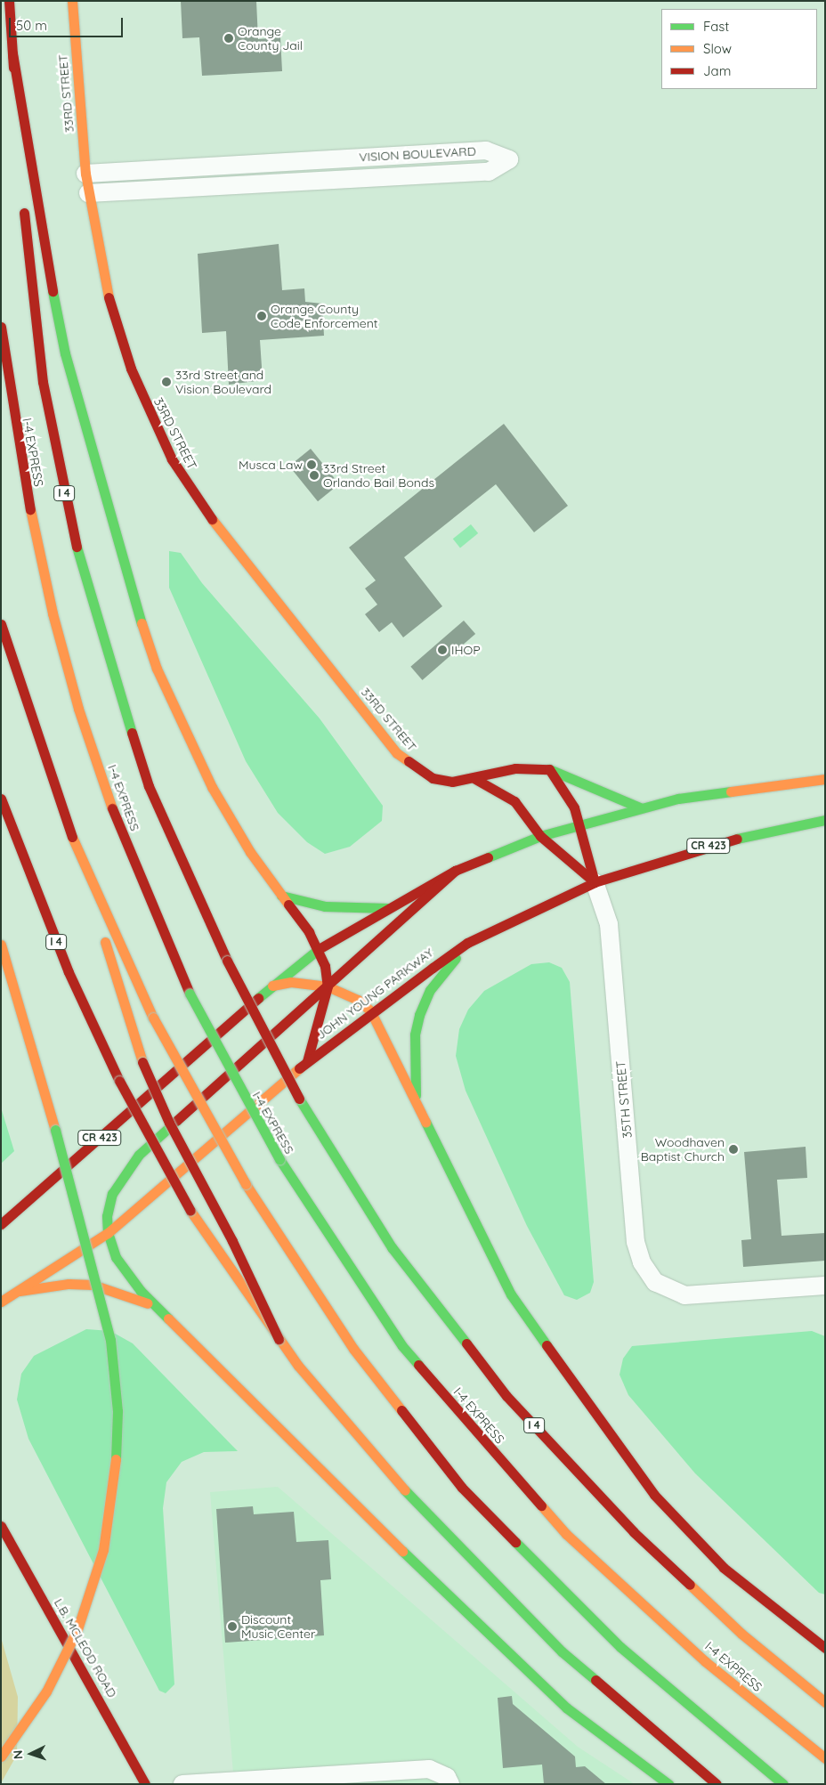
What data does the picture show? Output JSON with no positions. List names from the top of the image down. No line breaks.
{"streets":{"main road":["33RD STREET","I-4 EXPRESS","I 4","CR 423","JOHN YOUNG PARKWAY","L.B. MCLEOD ROAD"],"street":["VISION BOULEVARD","35TH STREET"]},"crossings":[["33RD STREET","VISION BOULEVARD"],["JOHN YOUNG PARKWAY","35TH STREET"]],"places":["Orange County Jail","Orange County Code Enforcement","33rd Street and Vision Boulevard","Musca Law","33rd Street Orlando Bail Bonds","IHOP","Woodhaven Baptist Church","Discount Music Center"],"legend":["Fast","Slow","Jam"],"scale_bar":"50 m","north":"left"}
